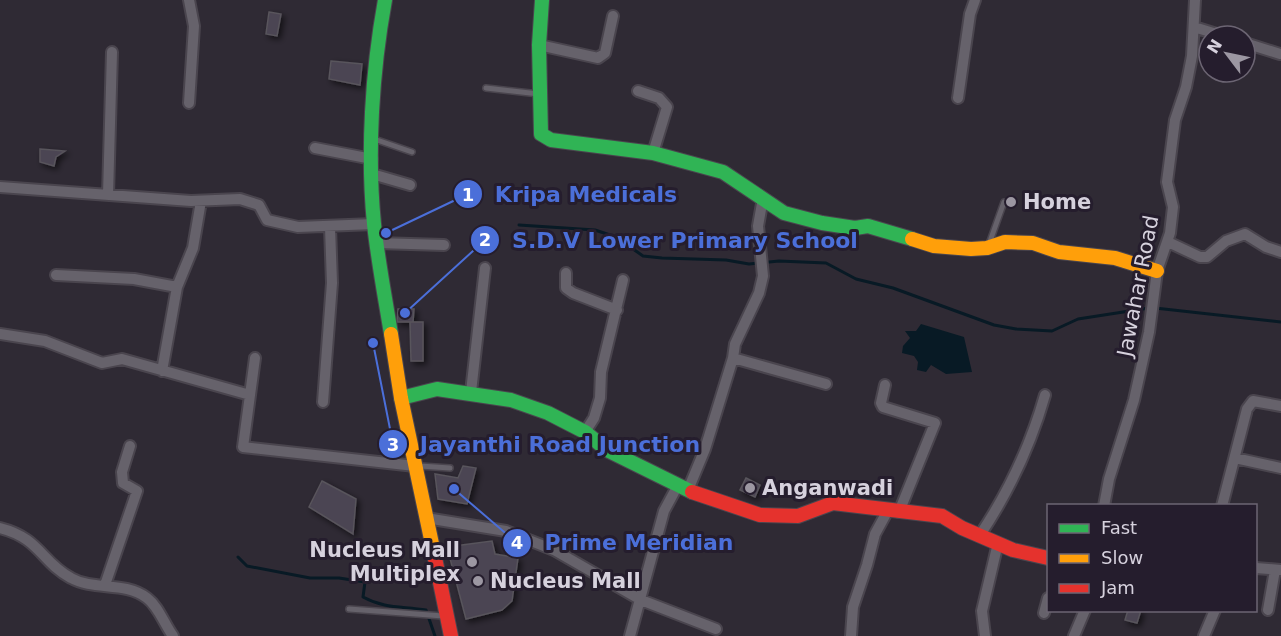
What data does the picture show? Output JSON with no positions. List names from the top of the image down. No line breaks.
{"streets":{"street":["Jawahar Road"]},"places":["Home","Kripa Medicals","S.D.V Lower Primary School","Jayanthi Road Junction","Anganwadi","Prime Meridian","Nucleus Mall Multiplex","Nucleus Mall"],"legend":["Fast","Slow","Jam"],"north":"top left"}
